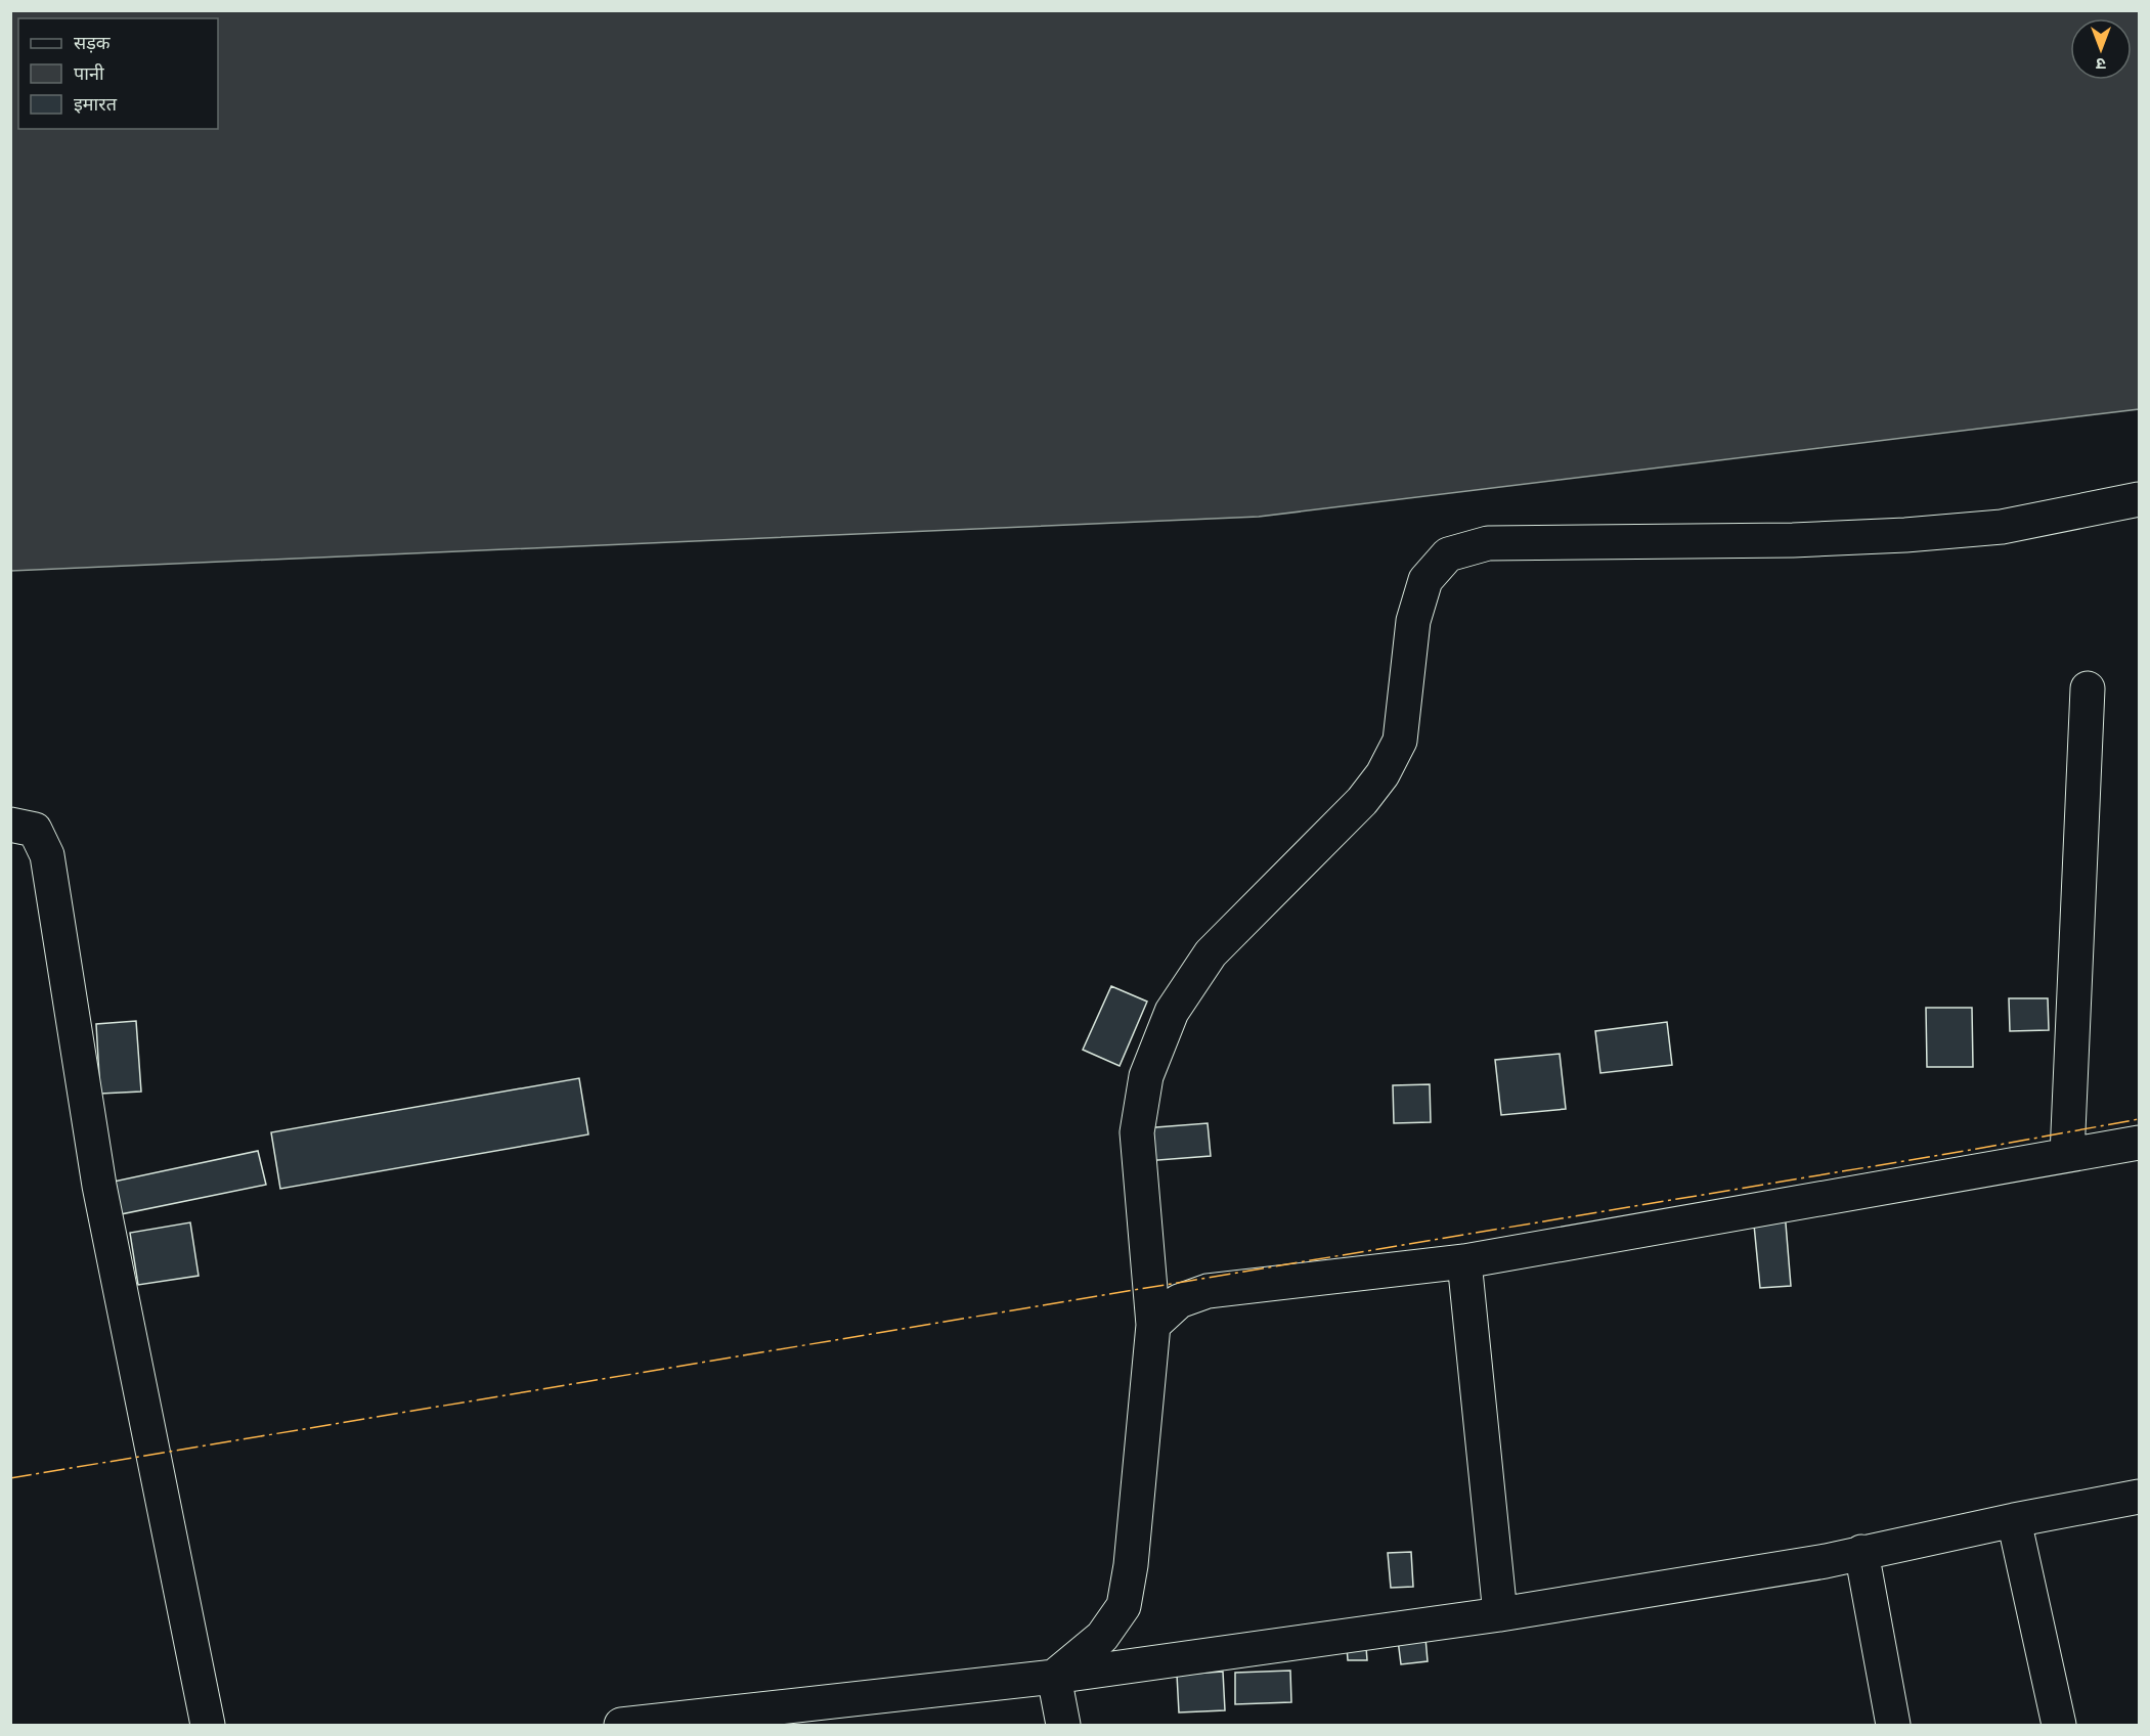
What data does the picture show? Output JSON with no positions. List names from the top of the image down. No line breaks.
{"legend":["सड़क","पानी","इमारत"],"north":"bottom"}
